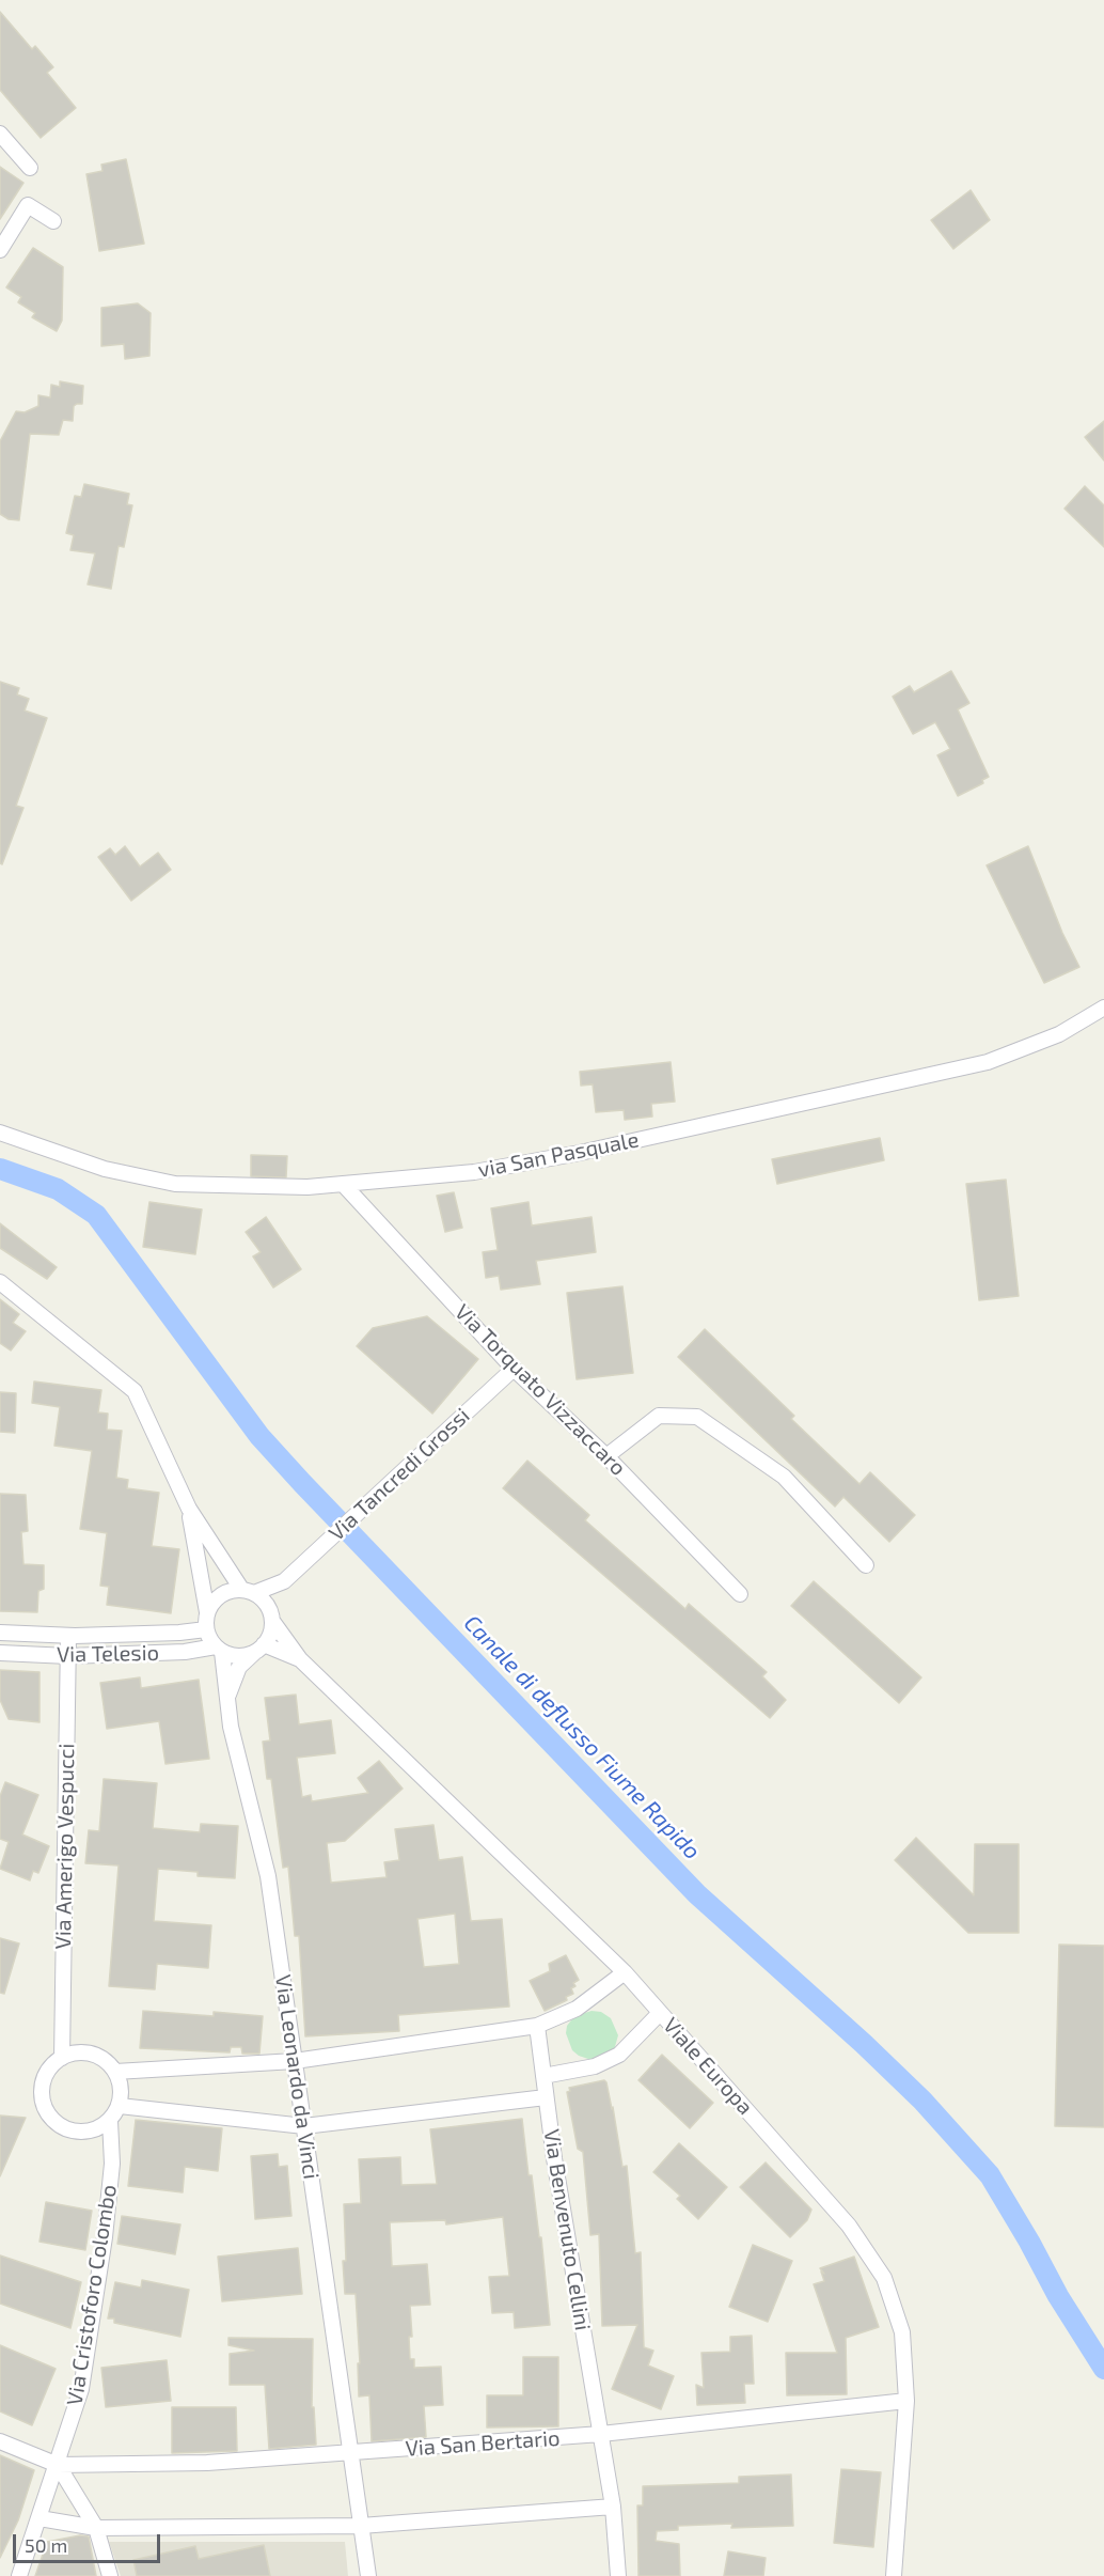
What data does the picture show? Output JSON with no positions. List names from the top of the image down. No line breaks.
{"streets":{"street":["via San Pasquale","Via Torquato Vizzaccaro","Via Tancredi Grossi","Via Telesio","Via Amerigo Vespucci","Viale Europa","Via Leonardo da Vinci","Via Benvenuto Cellini","Via Cristoforo Colombo","Via San Bertario"]},"crossings":[["via San Pasquale","Via Torquato Vizzaccaro"],["Via Torquato Vizzaccaro","Via Tancredi Grossi"],["Via Tancredi Grossi","Via Telesio"],["Via Tancredi Grossi","Viale Europa"],["Via Tancredi Grossi","Via Leonardo da Vinci"],["Via Telesio","Via Amerigo Vespucci"],["Via Telesio","Viale Europa"],["Via Telesio","Via Leonardo da Vinci"],["Via Amerigo Vespucci","Via Cristoforo Colombo"],["Viale Europa","Via Leonardo da Vinci"],["Viale Europa","Via San Bertario"],["Via Leonardo da Vinci","Via San Bertario"],["Via Benvenuto Cellini","Via San Bertario"],["Via Cristoforo Colombo","Via San Bertario"]],"water":["Canale di deflusso Fiume Rapido"],"scale_bar":"50 m"}
